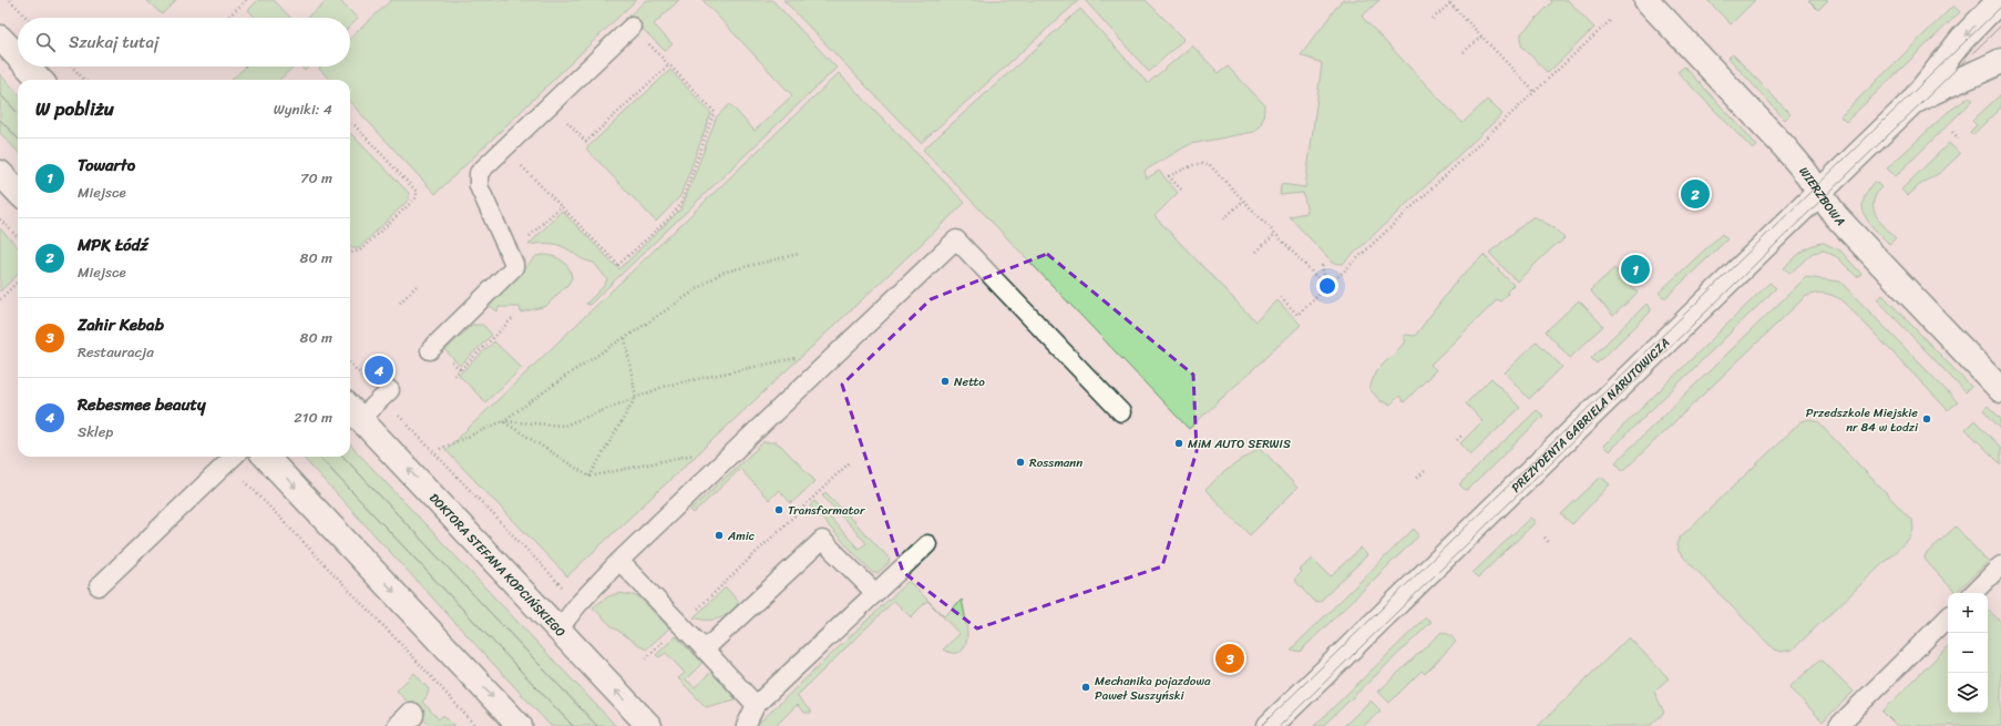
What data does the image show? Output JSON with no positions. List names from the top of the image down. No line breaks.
{"streets":{"street":["WIERZBOWA","PREZYDENTA GABRIELA NARUTOWICZA","DOKTORA STEFANA KOPCIŃSKIEGO"]},"crossings":[["WIERZBOWA","PREZYDENTA GABRIELA NARUTOWICZA"]],"places":["Netto","Przedszkole Miejskie nr 84 w Łodzi","MiM AUTO SERWIS","Rossmann","Transformator","Amic","Mechanika pojazdowa Paweł Suszyński"],"page":{"search":"Szukaj tutaj","heading":["W pobliżu","Wyniki: 4"],"list":[{"mark":"1","name":"Towarto","note":"Miejsce","value":"70 m"},{"mark":"2","name":"MPK Łódź","note":"Miejsce","value":"80 m"},{"mark":"3","name":"Zahir Kebab","note":"Restauracja","value":"80 m"},{"mark":"4","name":"Rebesmee beauty","note":"Sklep","value":"210 m"}],"pins":["2","1","4","3"],"map_buttons":["+","−"]}}
